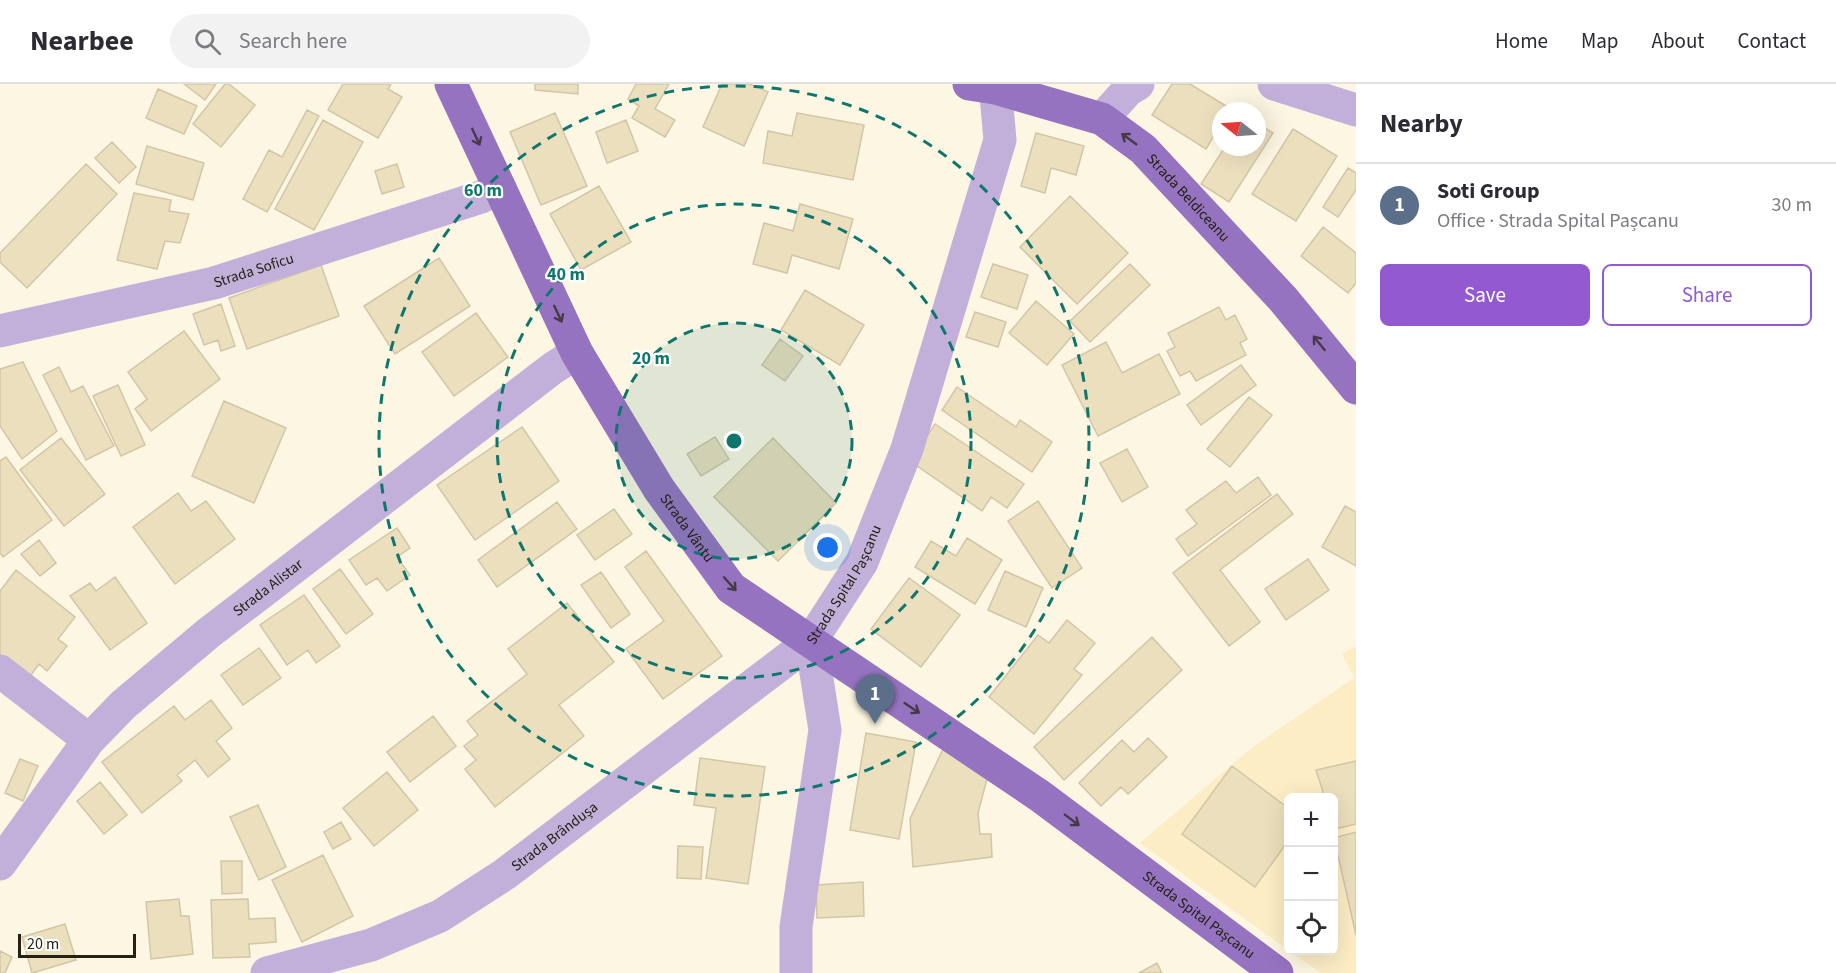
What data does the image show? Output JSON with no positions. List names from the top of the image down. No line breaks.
{"streets":{"main road":["Strada Beldiceanu","Strada Vântu","Strada Spital Pașcanu"],"street":["Strada Soficu","Strada Alistar","Strada Brândușa"]},"crossings":[["Strada Beldiceanu","Strada Spital Pașcanu"],["Strada Soficu","Strada Vântu"],["Strada Vântu","Strada Spital Pașcanu"],["Strada Vântu","Strada Alistar"],["Strada Vântu","Strada Brândușa"],["Strada Spital Pașcanu","Strada Brândușa"]],"one_way":["Strada Beldiceanu","Strada Vântu","Strada Spital Pașcanu"],"scale_bar":"20 m","north":"left","page":{"header":"Nearbee","search":"Search here","nav":["Home","Map","About","Contact"],"heading":"Nearby","list":[{"mark":"1","name":"Soti Group","note":"Office · Strada Spital Pașcanu","value":"30 m"}],"buttons":["Save","Share"],"pins":"1","map_buttons":["+","−"],"scale":"20 m"},"rings":["60 m","40 m","20 m"]}
